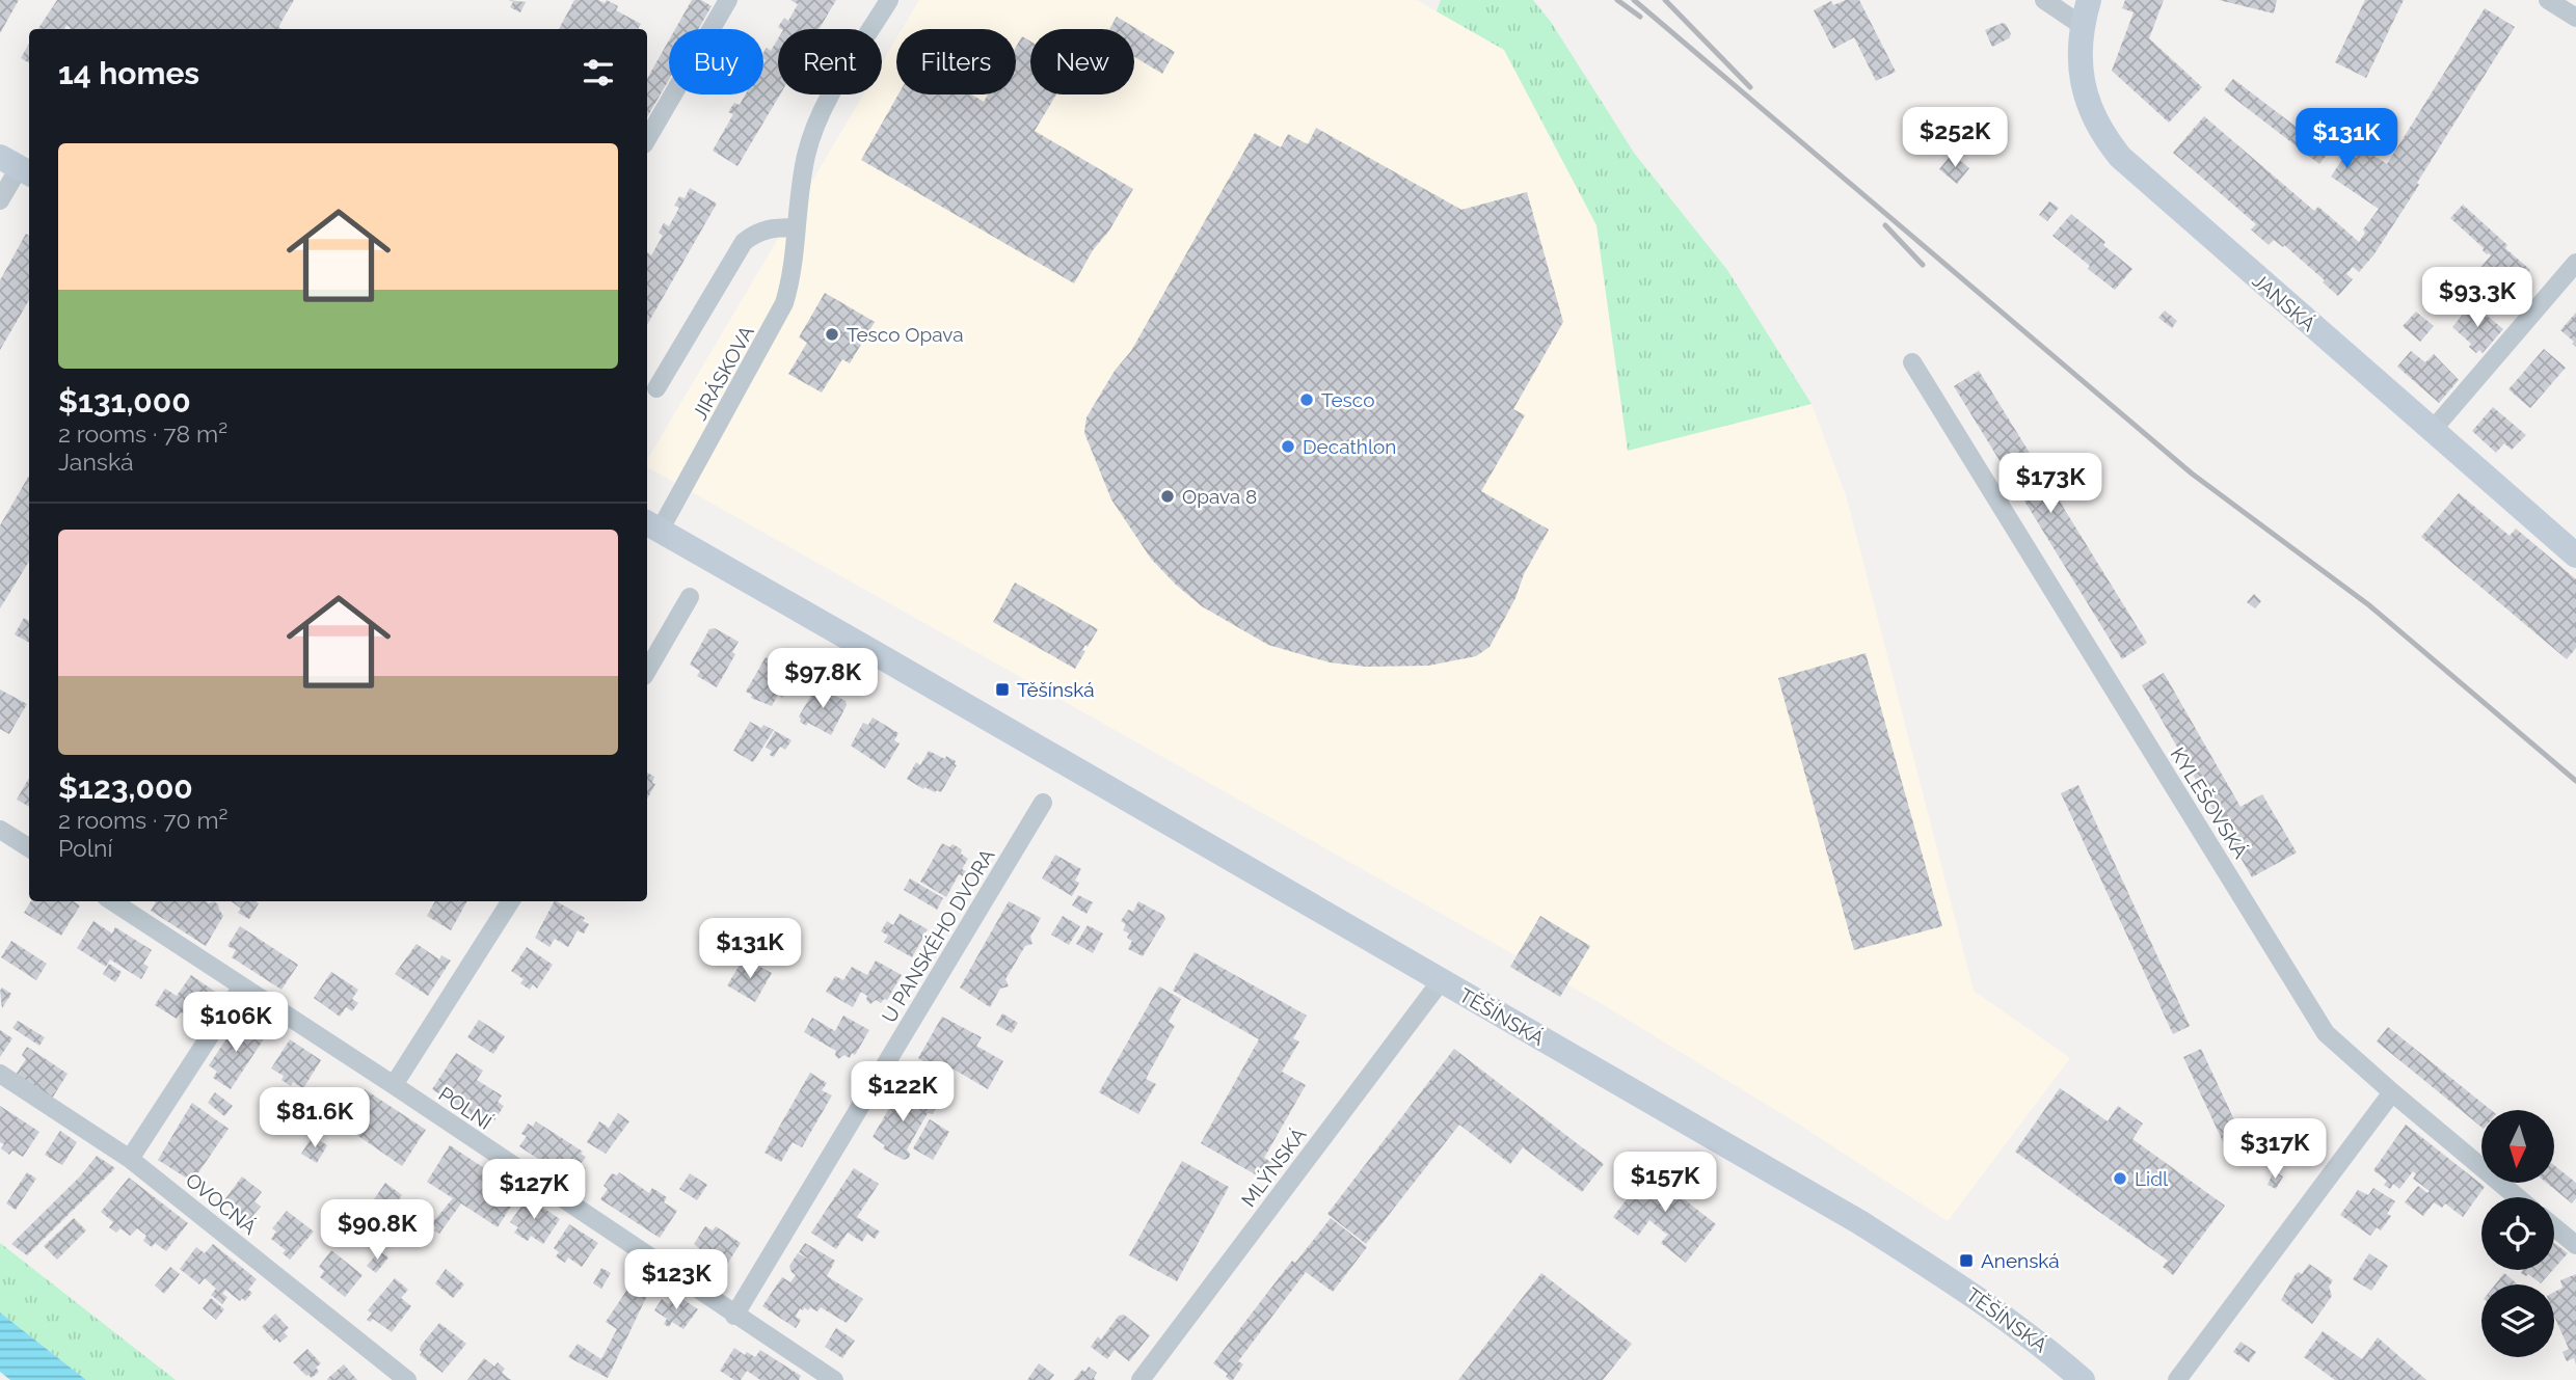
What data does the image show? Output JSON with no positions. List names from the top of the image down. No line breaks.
{"streets":{"street":["JANSKÁ","JIRÁSKOVA","KYLEŠOVSKÁ","U PANSKÉHO DVORA","TĚŠÍNSKÁ","POLNÍ","MLÝNSKÁ","OVOCNÁ"]},"crossings":[["JIRÁSKOVA","TĚŠÍNSKÁ"],["U PANSKÉHO DVORA","POLNÍ"],["TĚŠÍNSKÁ","MLÝNSKÁ"]],"places":{"other":["Tesco Opava","Tesco","Decathlon","Opava 8","Lidl"],"transit":["Těšínská","Anenská"]},"north":"bottom","page":{"chip":["Buy","Rent","Filters","New"],"heading":"14 homes","price":["$252K","$131K","$93.3K","$173K","$97.8K","$131K","$106K","$122K","$81.6K","$317K","$157K","$127K","$90.8K","$123K"],"list":[{"name":"$131,000","note":"2 rooms · 78 m² · Janská"},{"name":"$123,000","note":"2 rooms · 70 m² · Polní"}]}}
